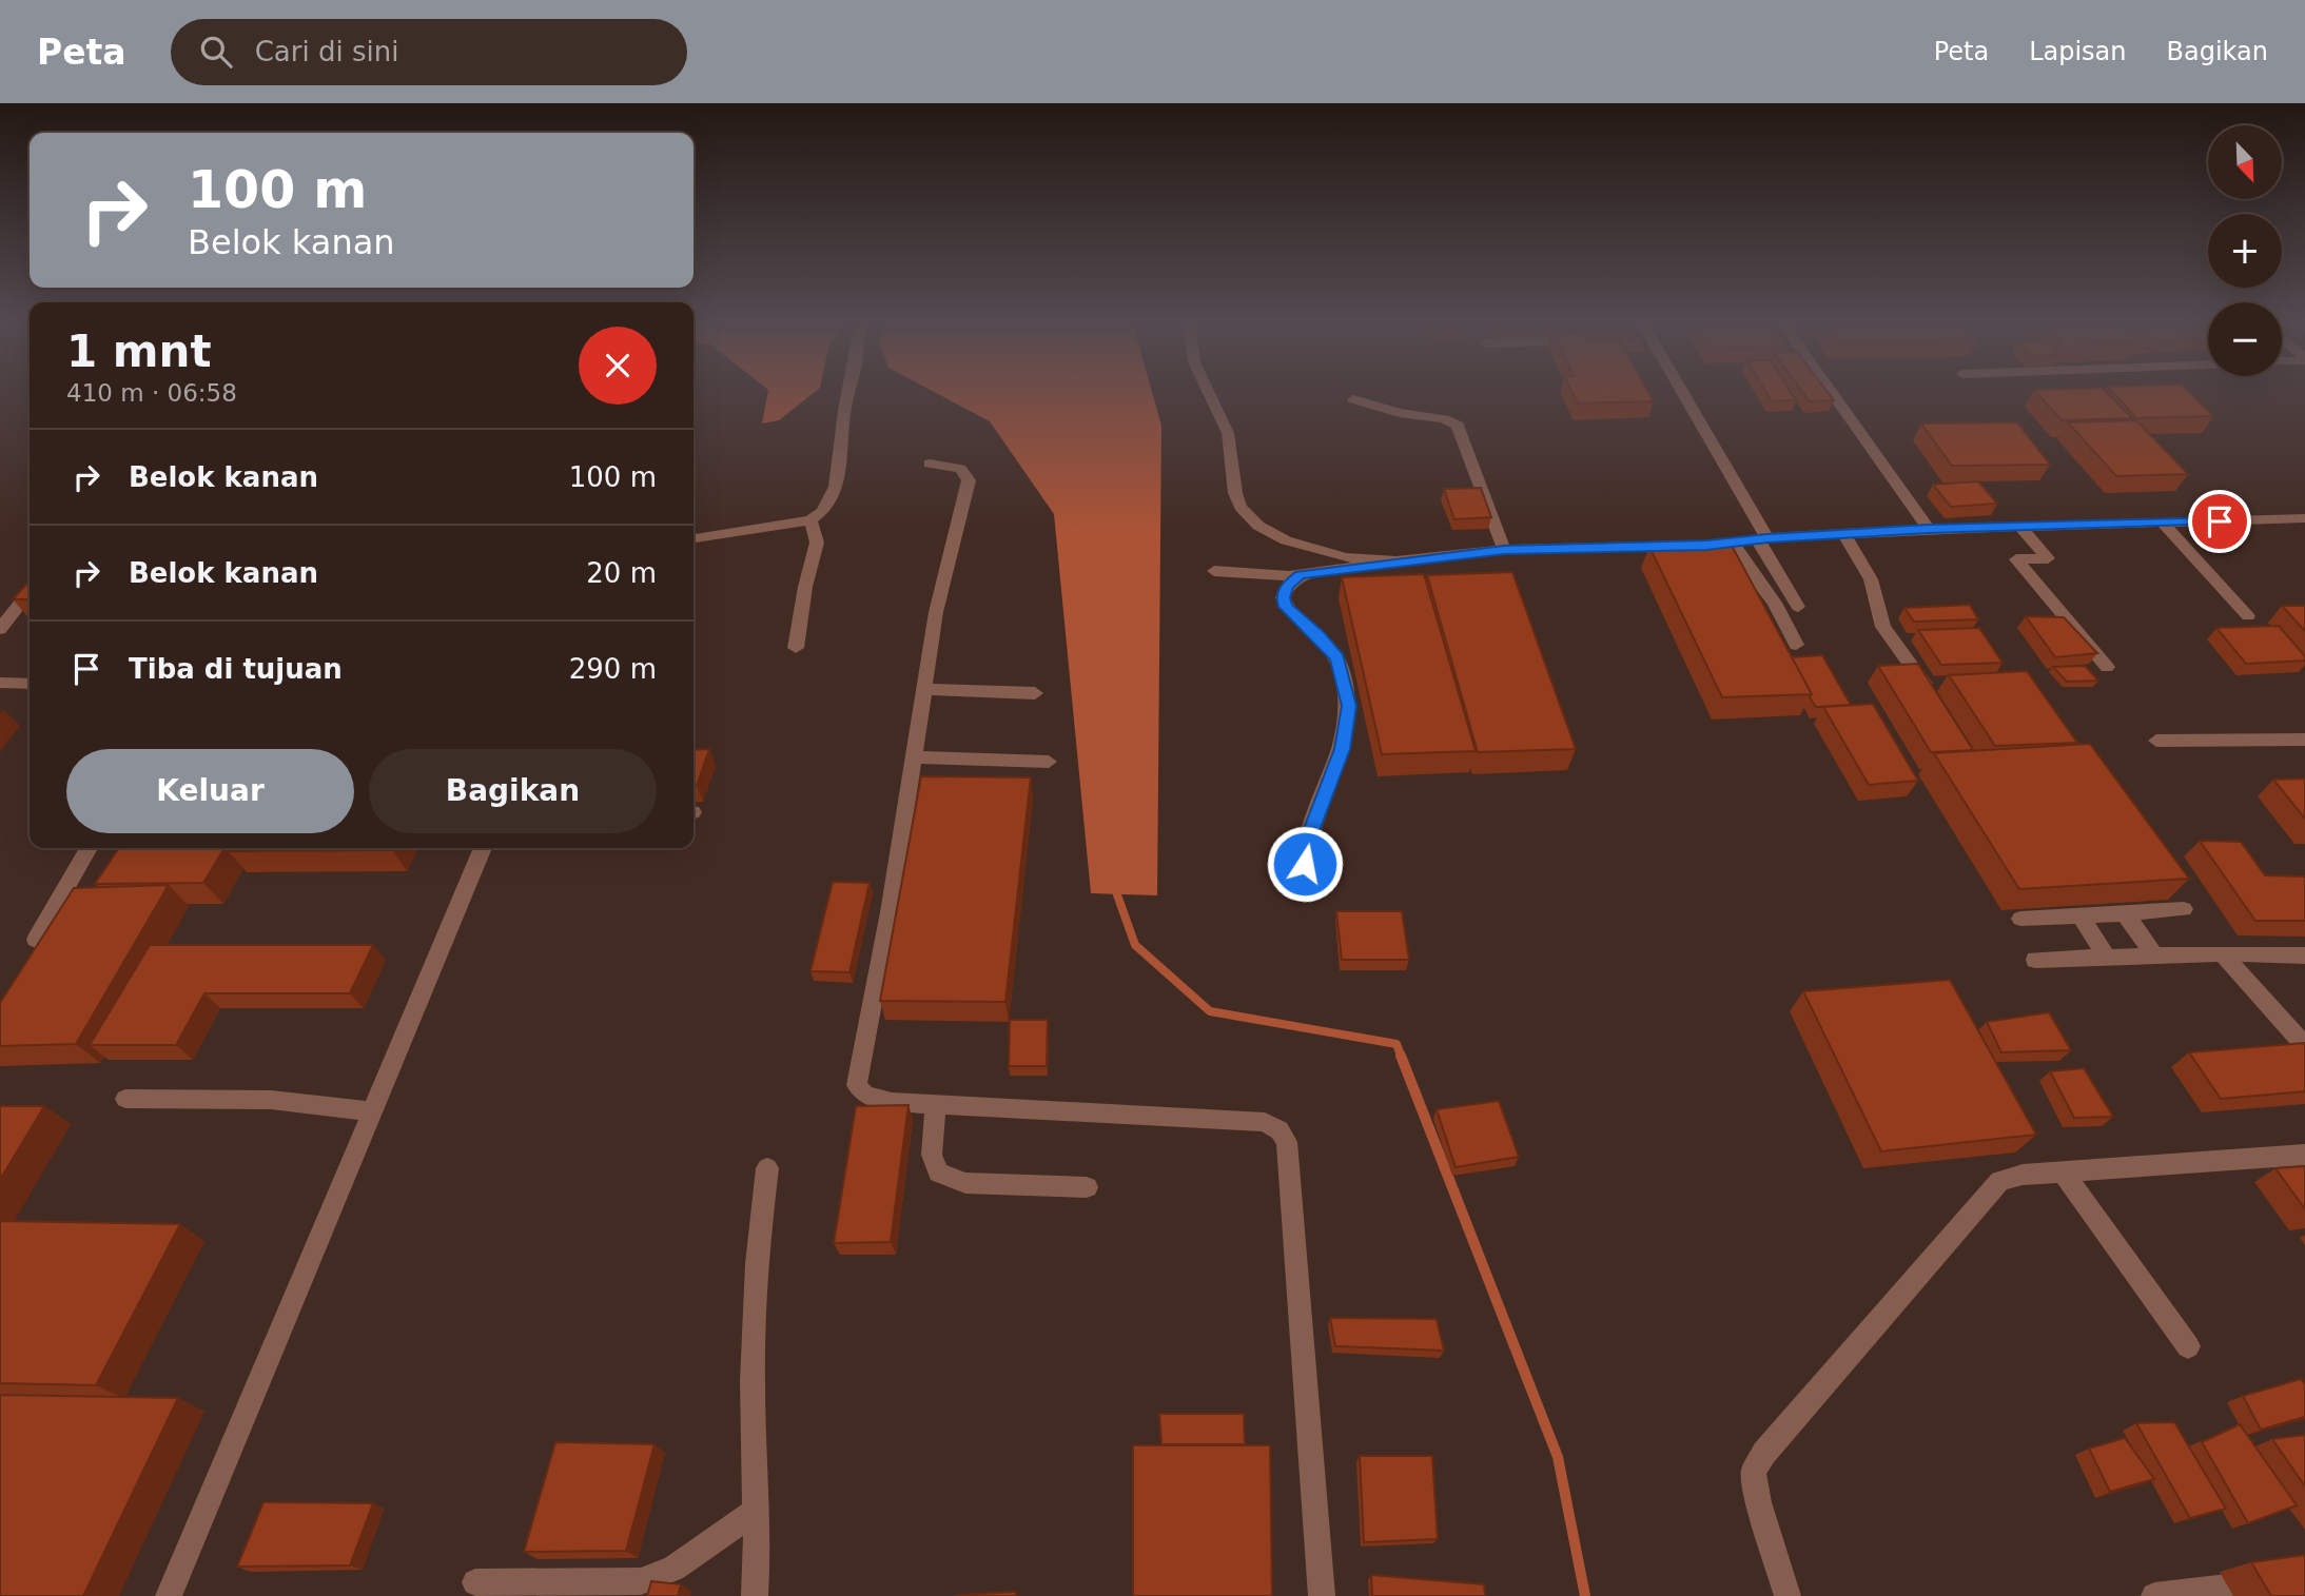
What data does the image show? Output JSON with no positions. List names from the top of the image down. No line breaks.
{"north":"bottom right","page":{"header":"Peta","search":"Cari di sini","nav":["Peta","Lapisan","Bagikan"],"map_buttons":["+","−"],"turn":["100 m","Belok kanan"],"heading":["1 mnt","410 m · 06:58"],"list":[{"name":"Belok kanan","value":"100 m"},{"name":"Belok kanan","value":"20 m"},{"name":"Tiba di tujuan","value":"290 m"}],"buttons":["Keluar","Bagikan"]}}
